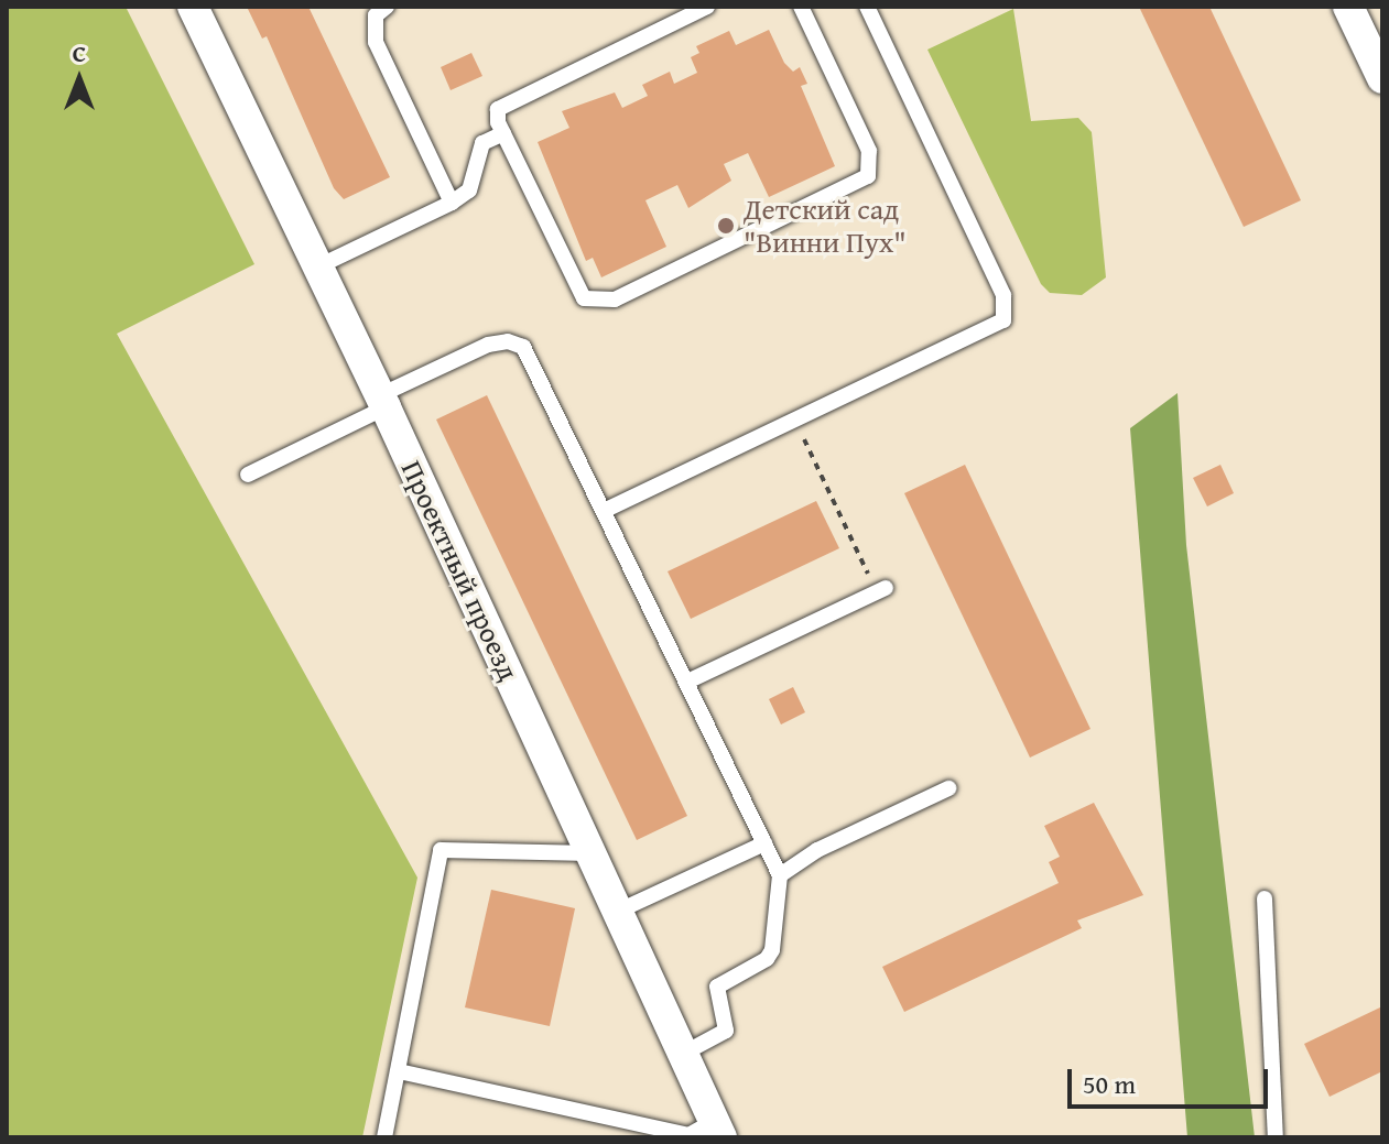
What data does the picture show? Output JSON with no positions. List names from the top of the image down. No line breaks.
{"streets":{"street":["Проектный проезд"]},"places":["Детский сад \"Винни Пух\""],"scale_bar":"50 m","north":"top"}
